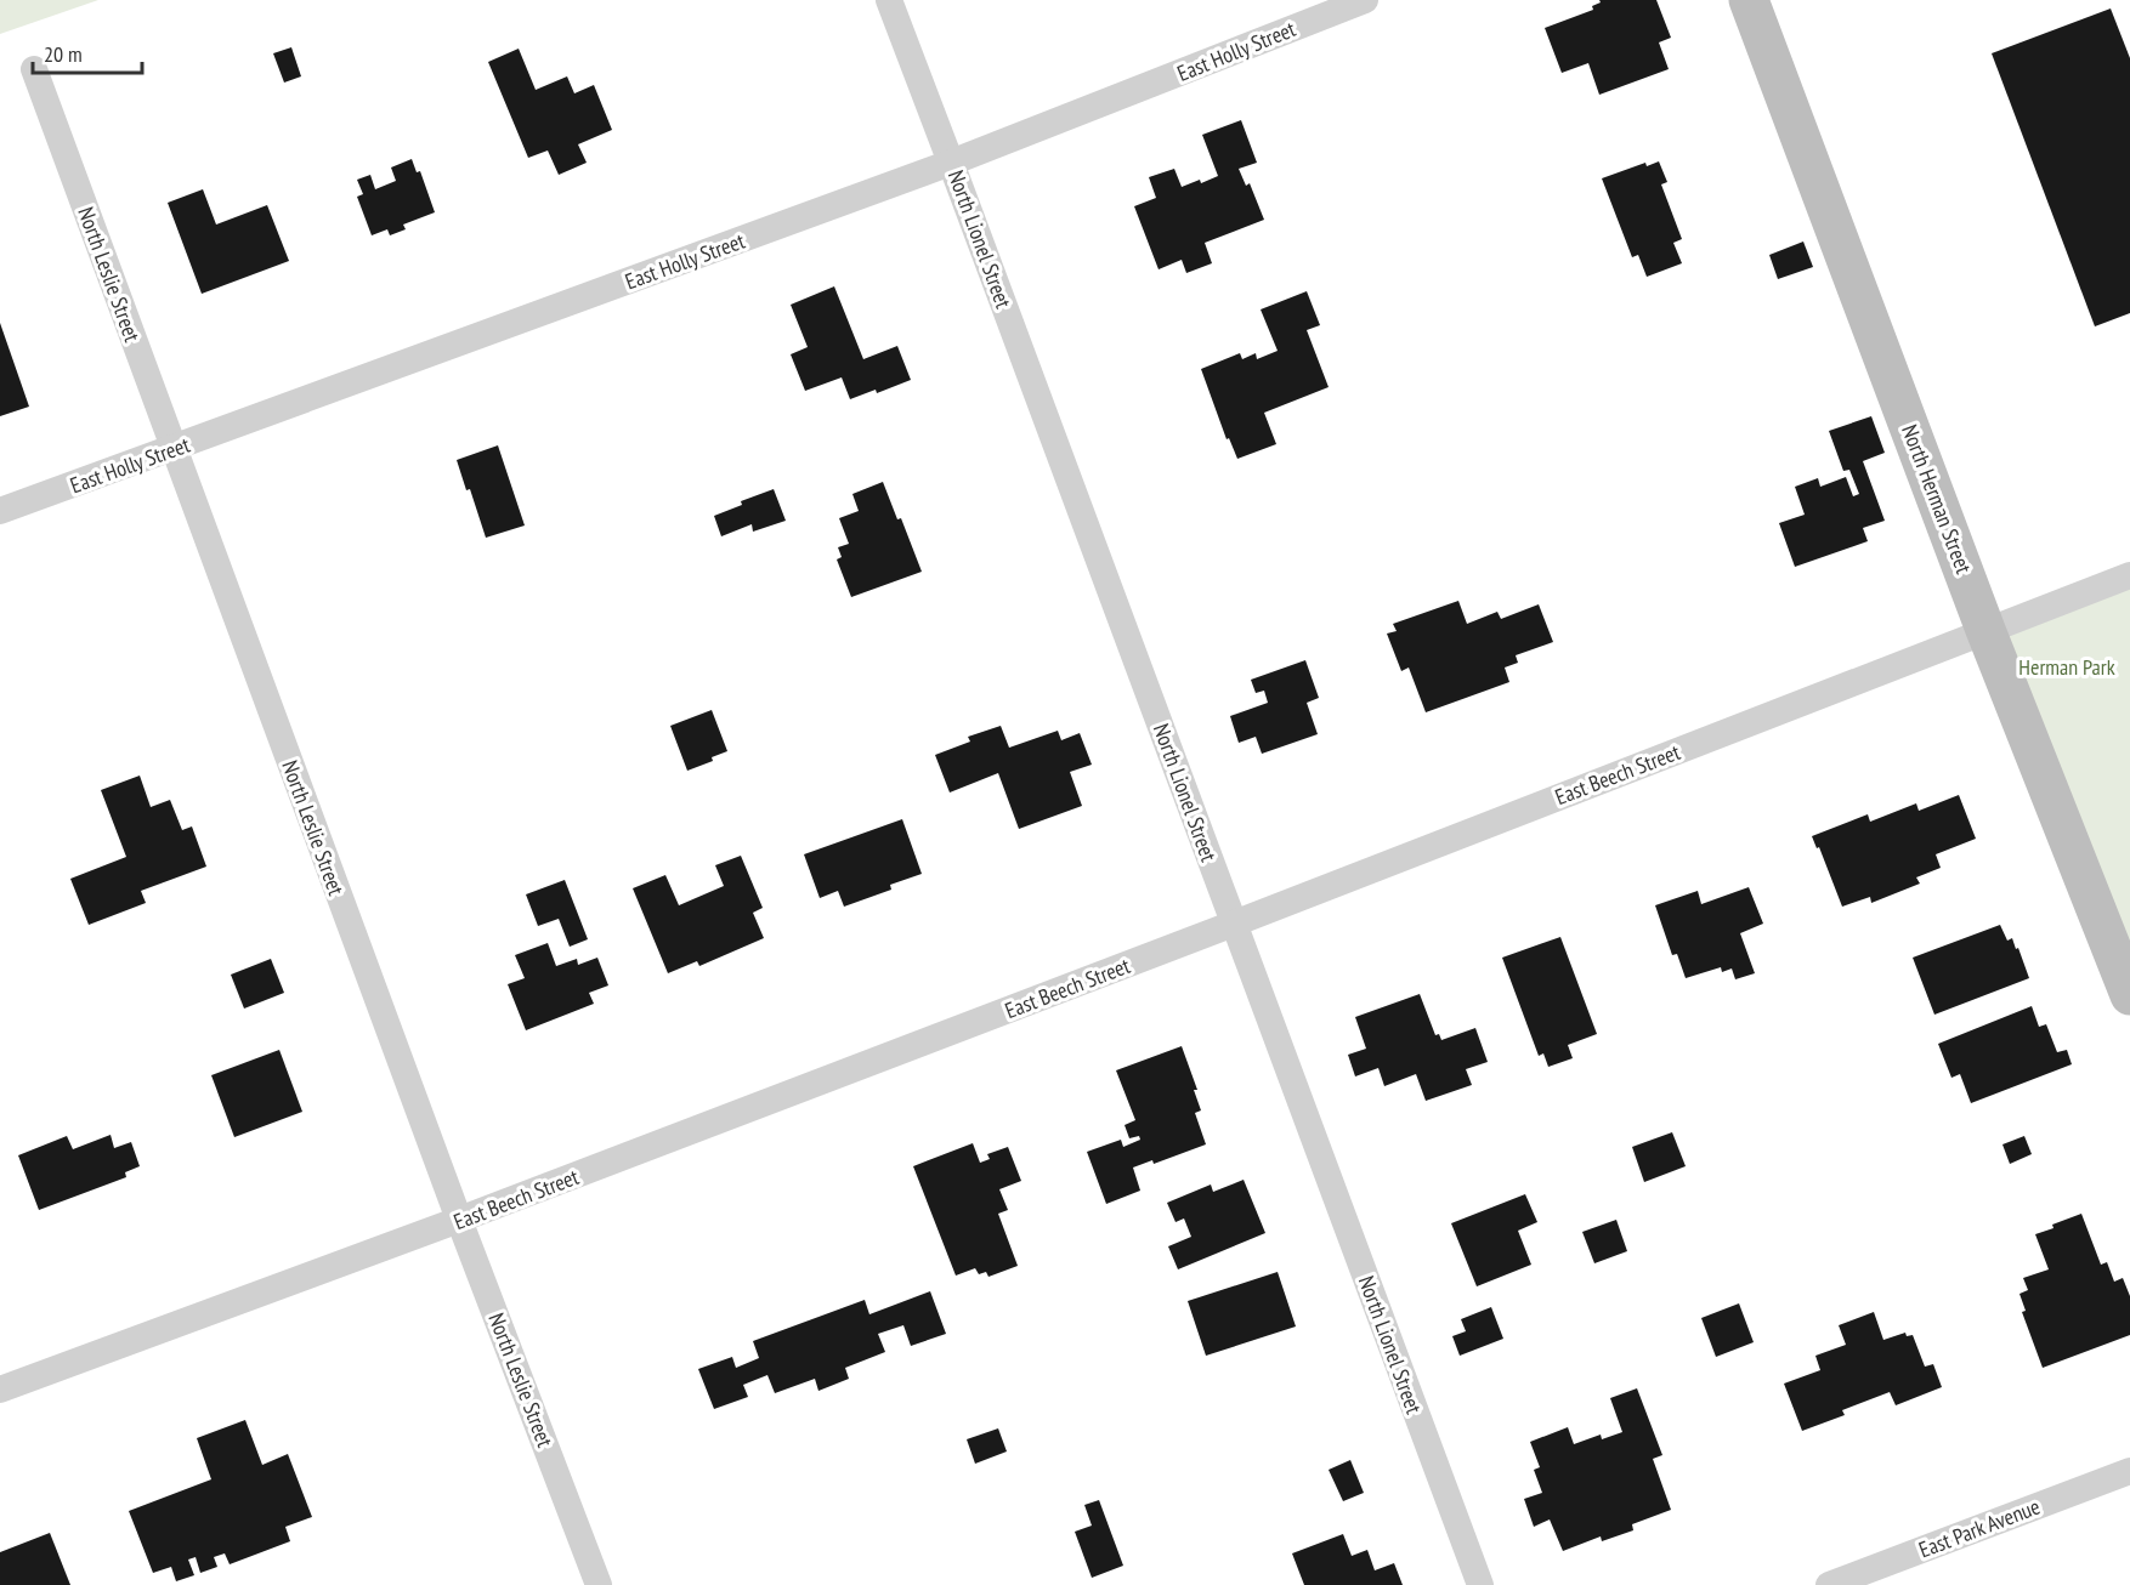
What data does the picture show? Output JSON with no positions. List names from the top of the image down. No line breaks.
{"streets":{"main road":["North Herman Street"],"street":["East Holly Street","North Lionel Street","North Leslie Street","East Beech Street","East Park Avenue"]},"crossings":[["East Holly Street","North Lionel Street"],["East Holly Street","North Leslie Street"],["North Lionel Street","East Beech Street"],["North Leslie Street","East Beech Street"],["North Herman Street","East Beech Street"]],"parks":["Herman Park"],"scale_bar":"20 m"}
